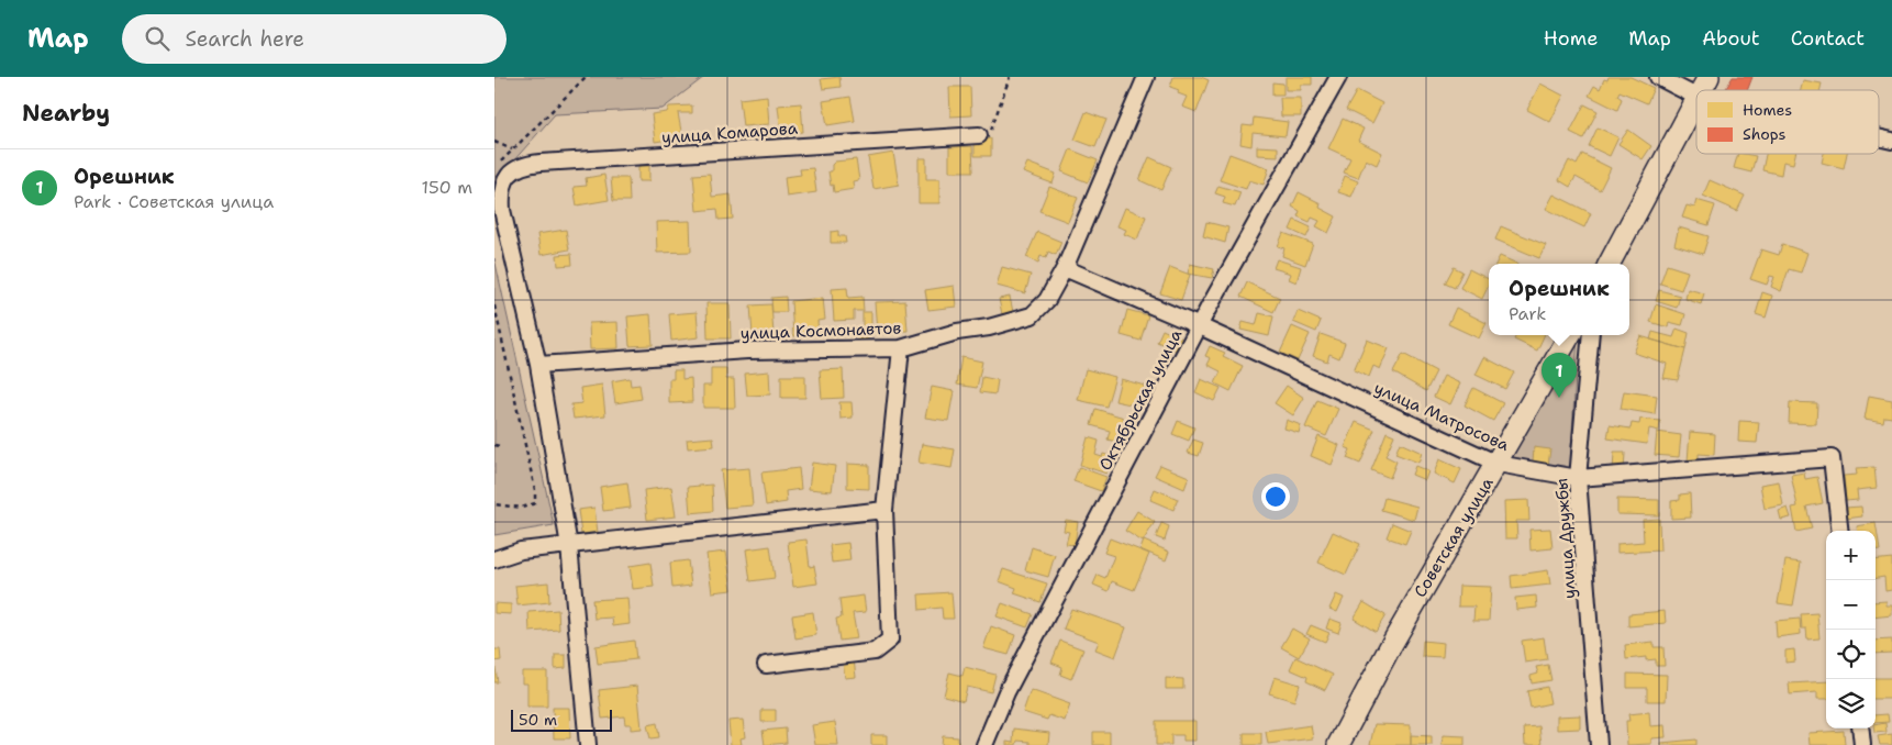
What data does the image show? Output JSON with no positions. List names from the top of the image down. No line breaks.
{"streets":{"street":["улица Комарова","улица Космонавтов","Октябрьская улица","улица Матросова","Советская улица","улица Дружбы"]},"crossings":[["улица Комарова","улица Космонавтов"],["улица Космонавтов","улица Матросова"],["Октябрьская улица","улица Матросова"],["улица Матросова","Советская улица"],["улица Матросова","улица Дружбы"]],"legend":["Homes","Shops"],"scale_bar":"50 m","page":{"header":"Map","search":"Search here","nav":["Home","Map","About","Contact"],"heading":"Nearby","list":[{"mark":"1","name":"Орешник","note":"Park · Советская улица","value":"150 m"}],"popup":["Орешник","Park"],"pins":"1","map_buttons":["+","−"],"scale":"50 m"}}
